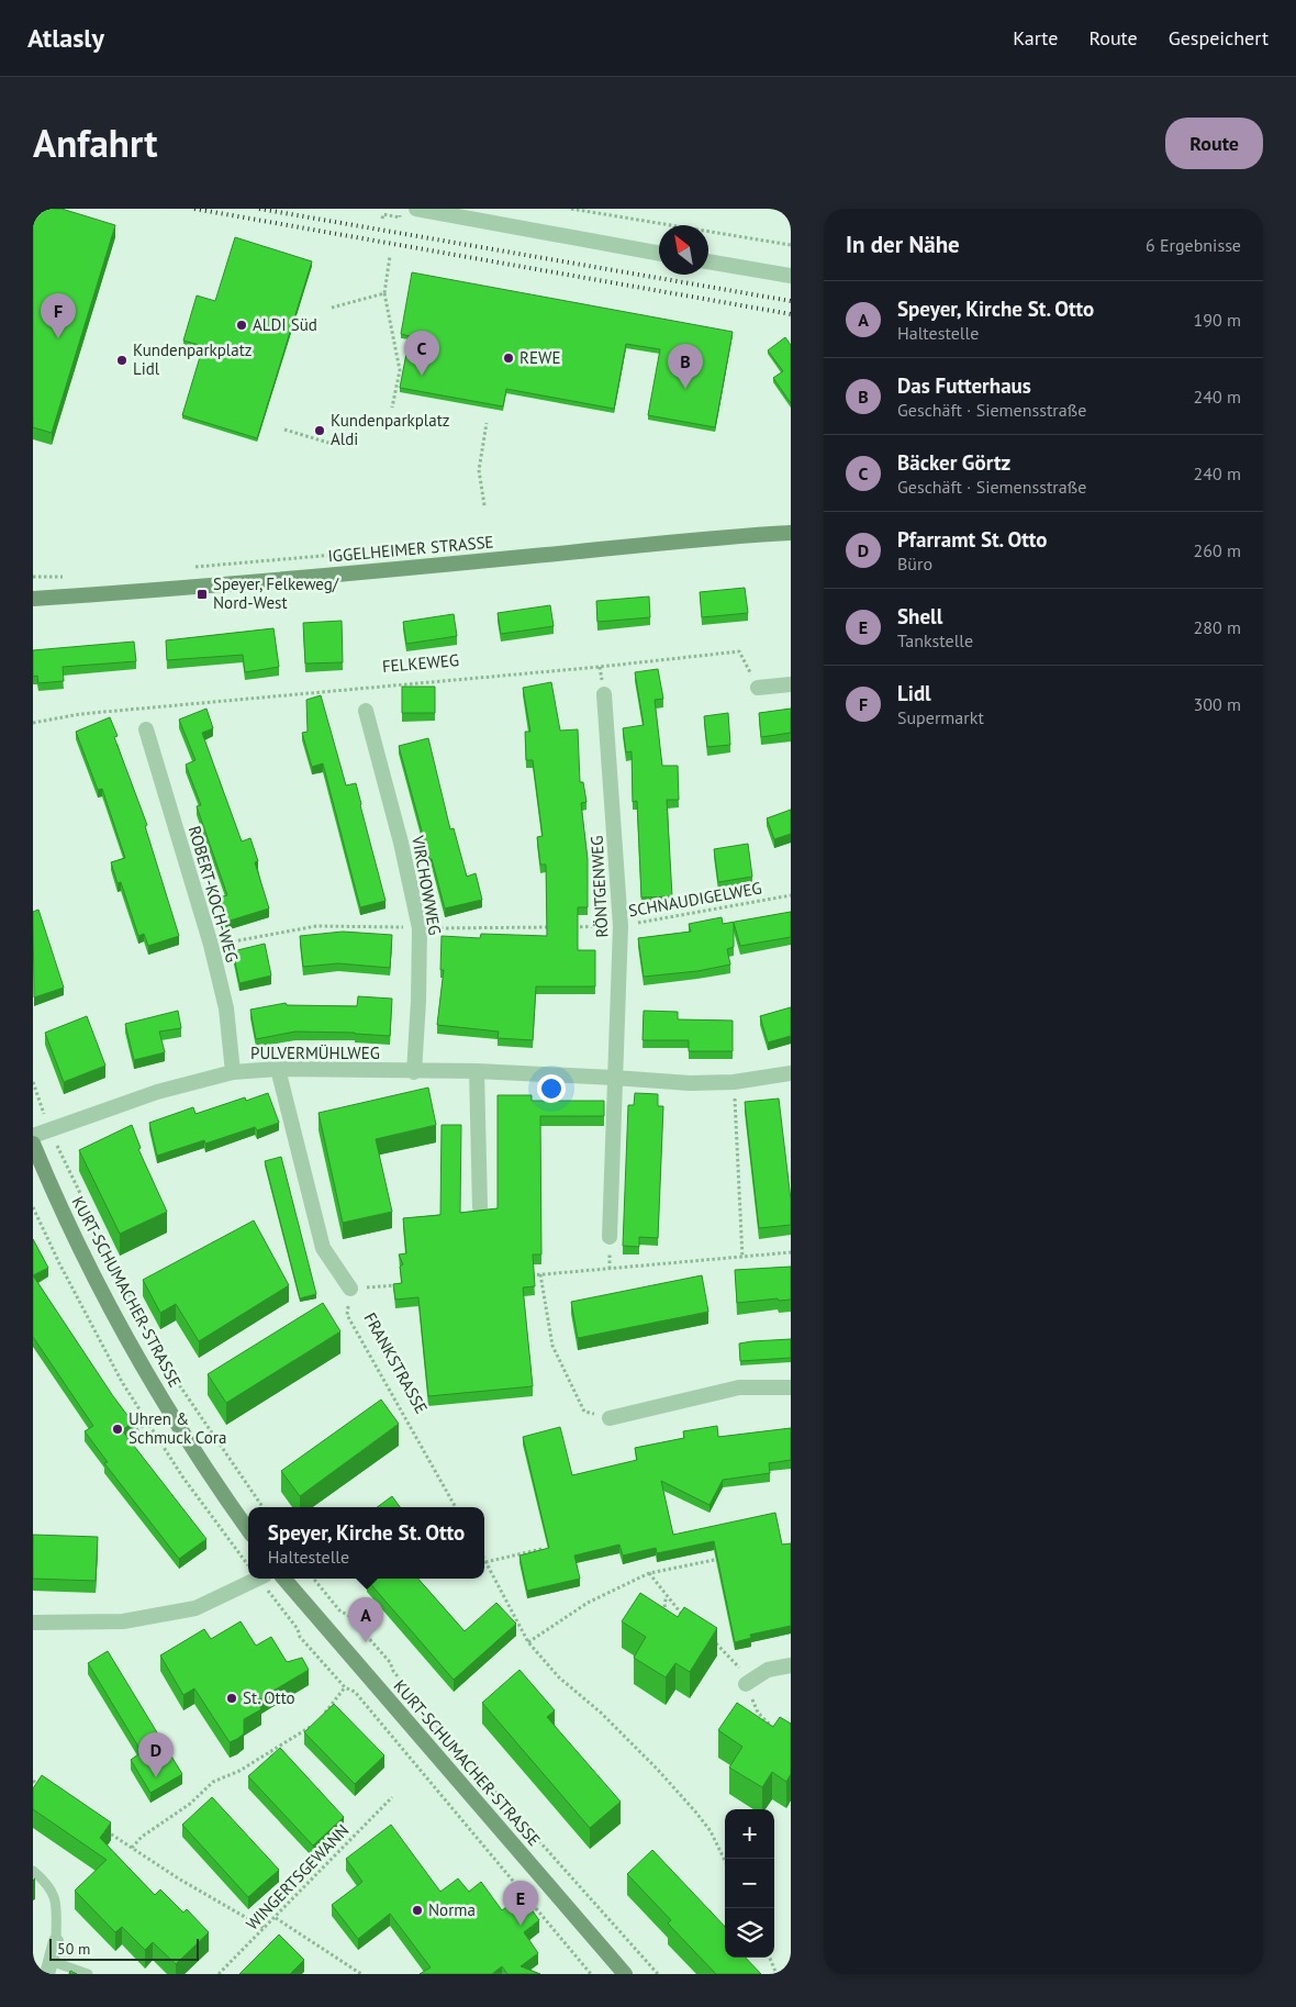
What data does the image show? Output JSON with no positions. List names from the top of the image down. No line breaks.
{"streets":{"main road":["IGGELHEIMER STRASSE","KURT-SCHUMACHER-STRASSE"],"street":["VIRCHOWWEG","RÖNTGENWEG","ROBERT-KOCH-WEG","PULVERMÜHLWEG"],"path":["FELKEWEG","SCHNAUDIGELWEG","FRANKSTRASSE","WINGERTSGEWANN"]},"crossings":[["VIRCHOWWEG","PULVERMÜHLWEG"],["RÖNTGENWEG","SCHNAUDIGELWEG"],["RÖNTGENWEG","PULVERMÜHLWEG"],["ROBERT-KOCH-WEG","PULVERMÜHLWEG"]],"places":{"other":["ALDI Süd","REWE","Kundenparkplatz Lidl","Kundenparkplatz Aldi","Uhren & Schmuck Cora","St. Otto","Norma"],"transit":["Speyer, Felkeweg/ Nord-West"]},"scale_bar":"50 m","north":"top left","page":{"header":"Atlasly","nav":["Karte","Route","Gespeichert"],"title":"Anfahrt","buttons":"Route","heading":["In der Nähe","6 Ergebnisse"],"list":[{"mark":"A","name":"Speyer, Kirche St. Otto","note":"Haltestelle","value":"190 m"},{"mark":"B","name":"Das Futterhaus","note":"Geschäft · Siemensstraße","value":"240 m"},{"mark":"C","name":"Bäcker Görtz","note":"Geschäft · Siemensstraße","value":"240 m"},{"mark":"D","name":"Pfarramt St. Otto","note":"Büro","value":"260 m"},{"mark":"E","name":"Shell","note":"Tankstelle","value":"280 m"},{"mark":"F","name":"Lidl","note":"Supermarkt","value":"300 m"}],"pins":["F","C","B","A","D","E"],"popup":["Speyer, Kirche St. Otto","Haltestelle"],"map_buttons":["+","−"],"scale":"50 m"}}
